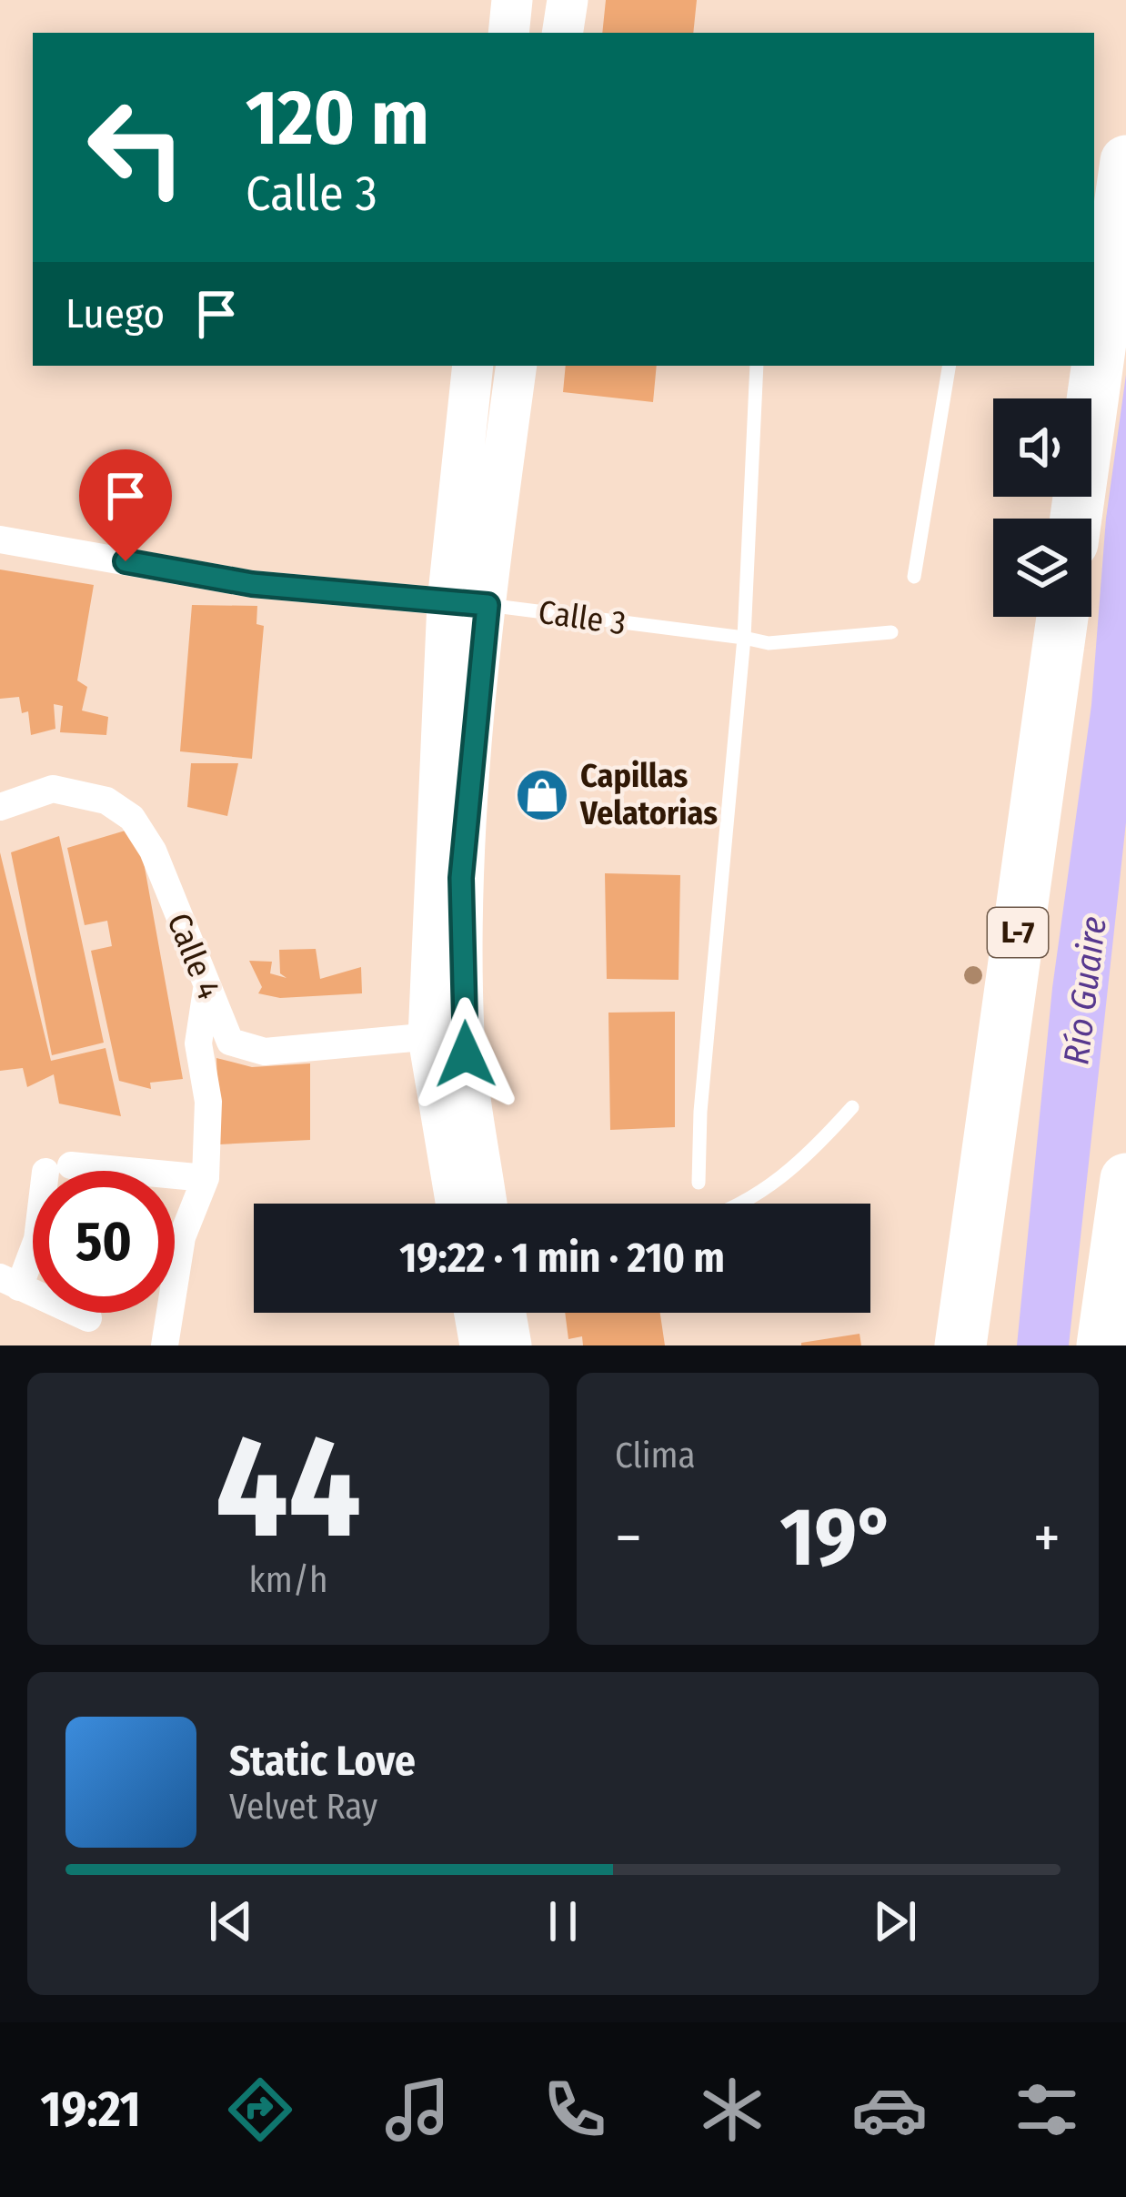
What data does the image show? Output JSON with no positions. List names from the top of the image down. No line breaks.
{"streets":{"highway":["L-7"],"street":["Calle 3","Calle 4"]},"water":["Río Guaire"],"places":{"shop":["Capillas Velatorias"]},"page":{"turn":["120 m","Calle 3"],"then":"Luego","limit":"50","trip":"19:22 · 1 min · 210 m","tile":[["44","km/h"],"Clima"],"heat":["−","19°","+"],"song":["Static Love","Velvet Ray"],"tabs":"19:21"}}
